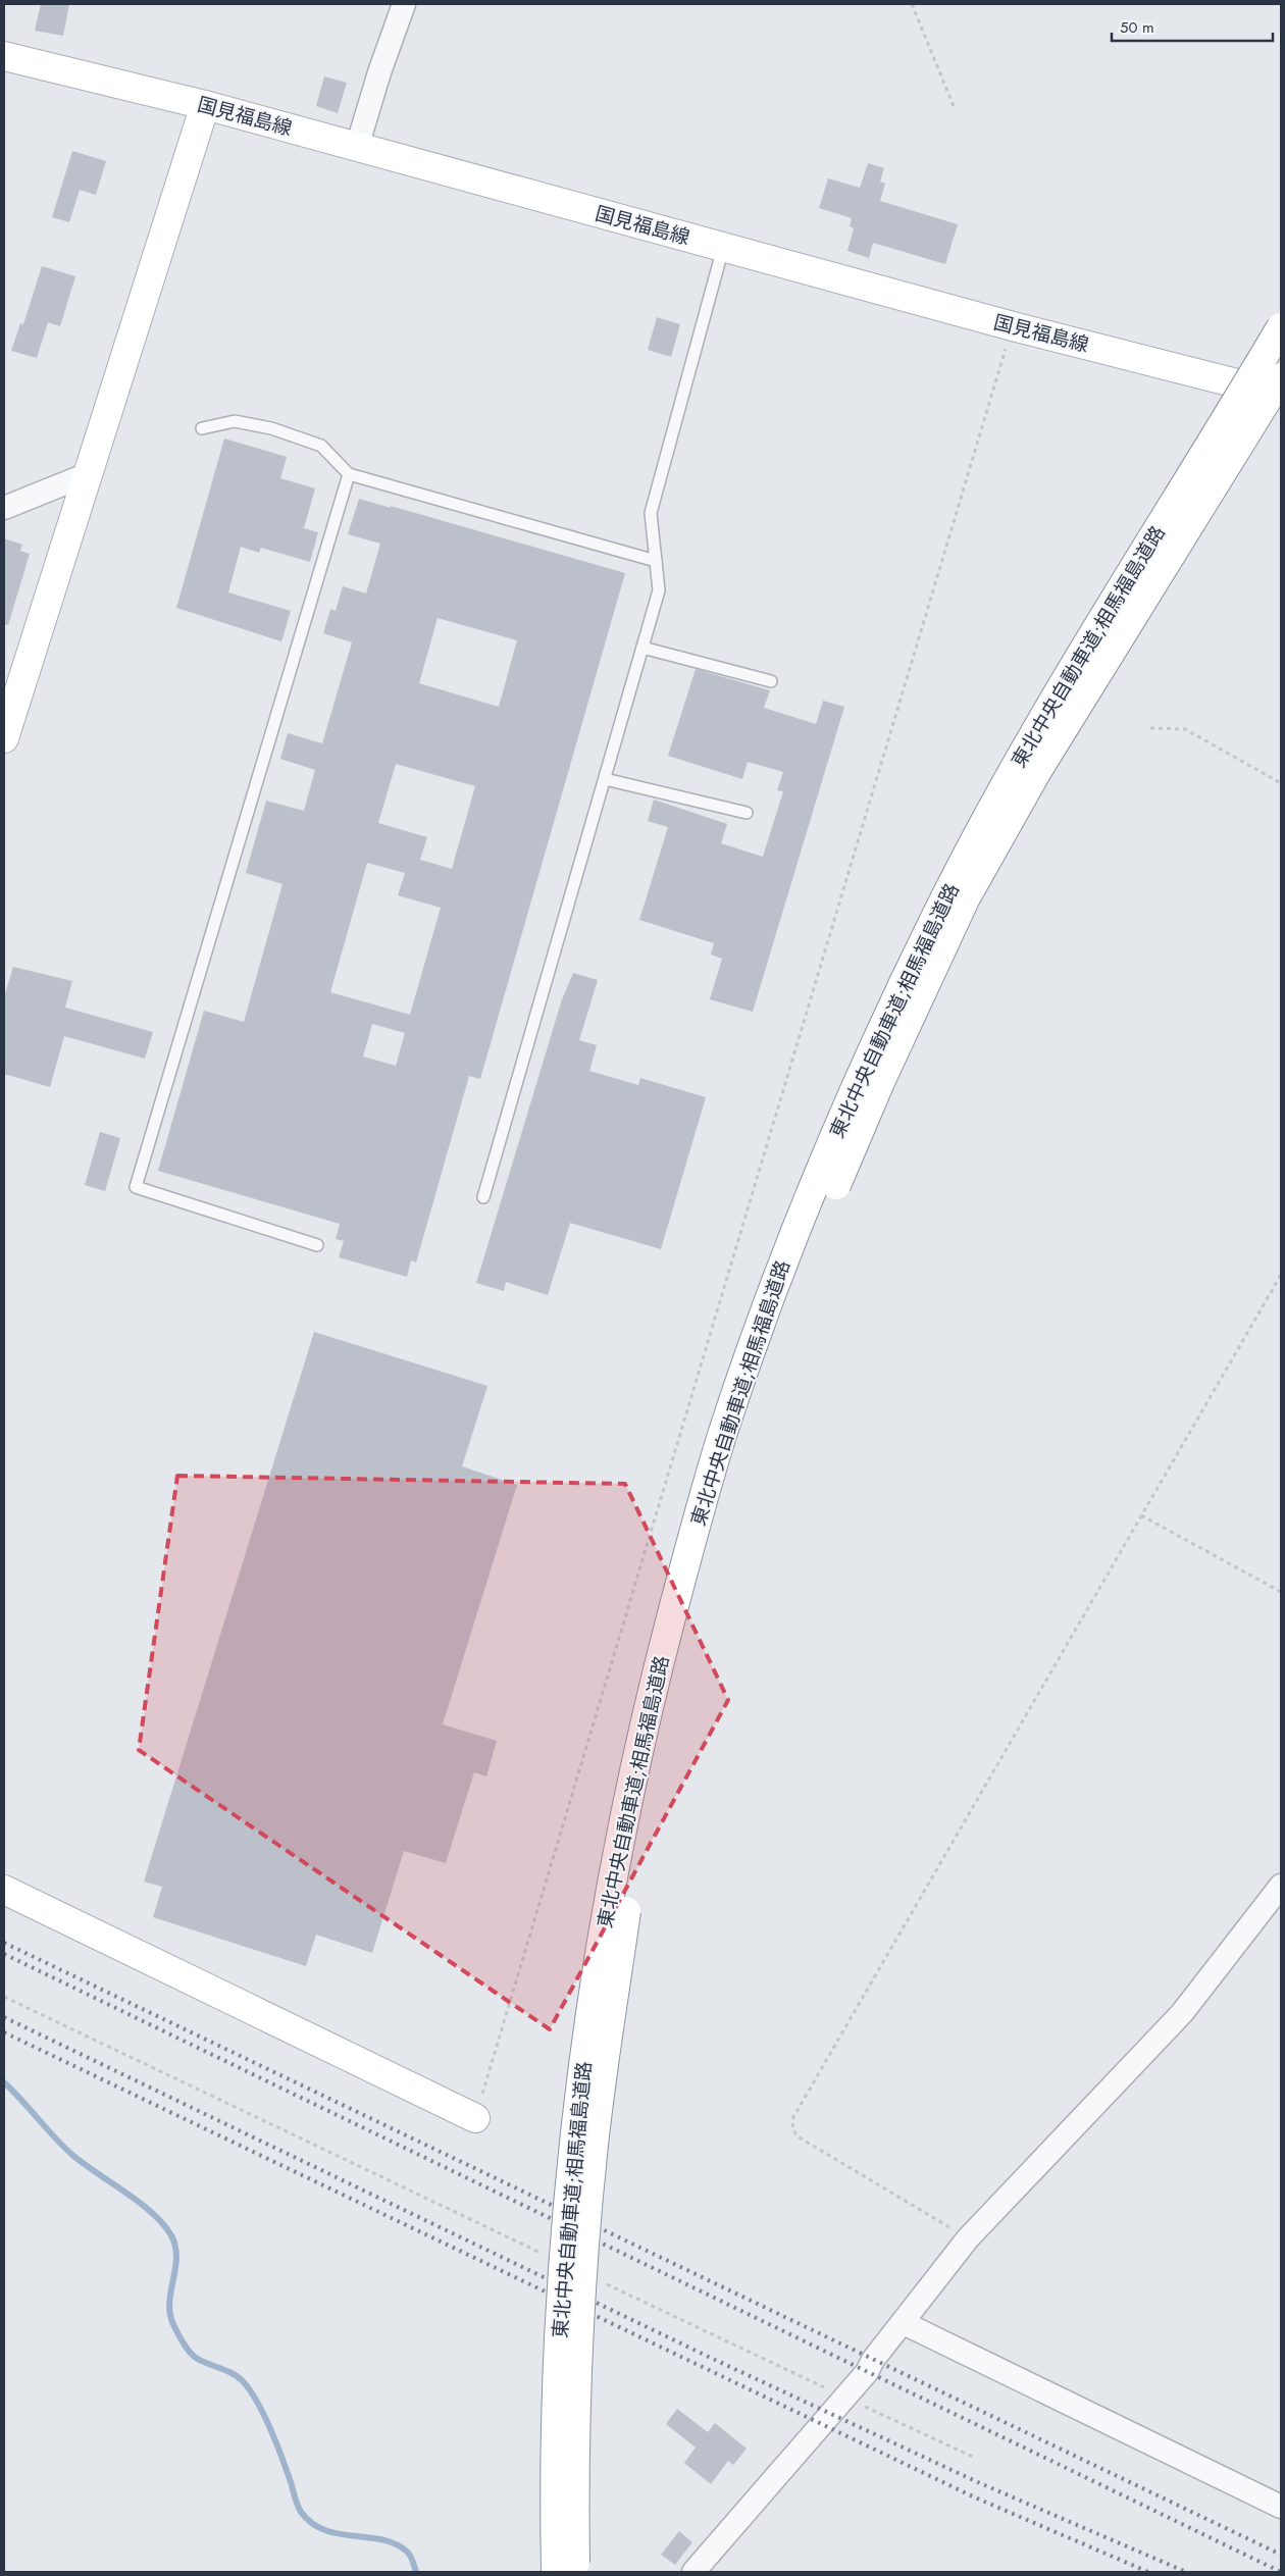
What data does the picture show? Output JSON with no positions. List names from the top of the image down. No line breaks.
{"streets":{"main road":["国見福島線","東北中央自動車道;相馬福島道路"]},"scale_bar":"50 m"}
